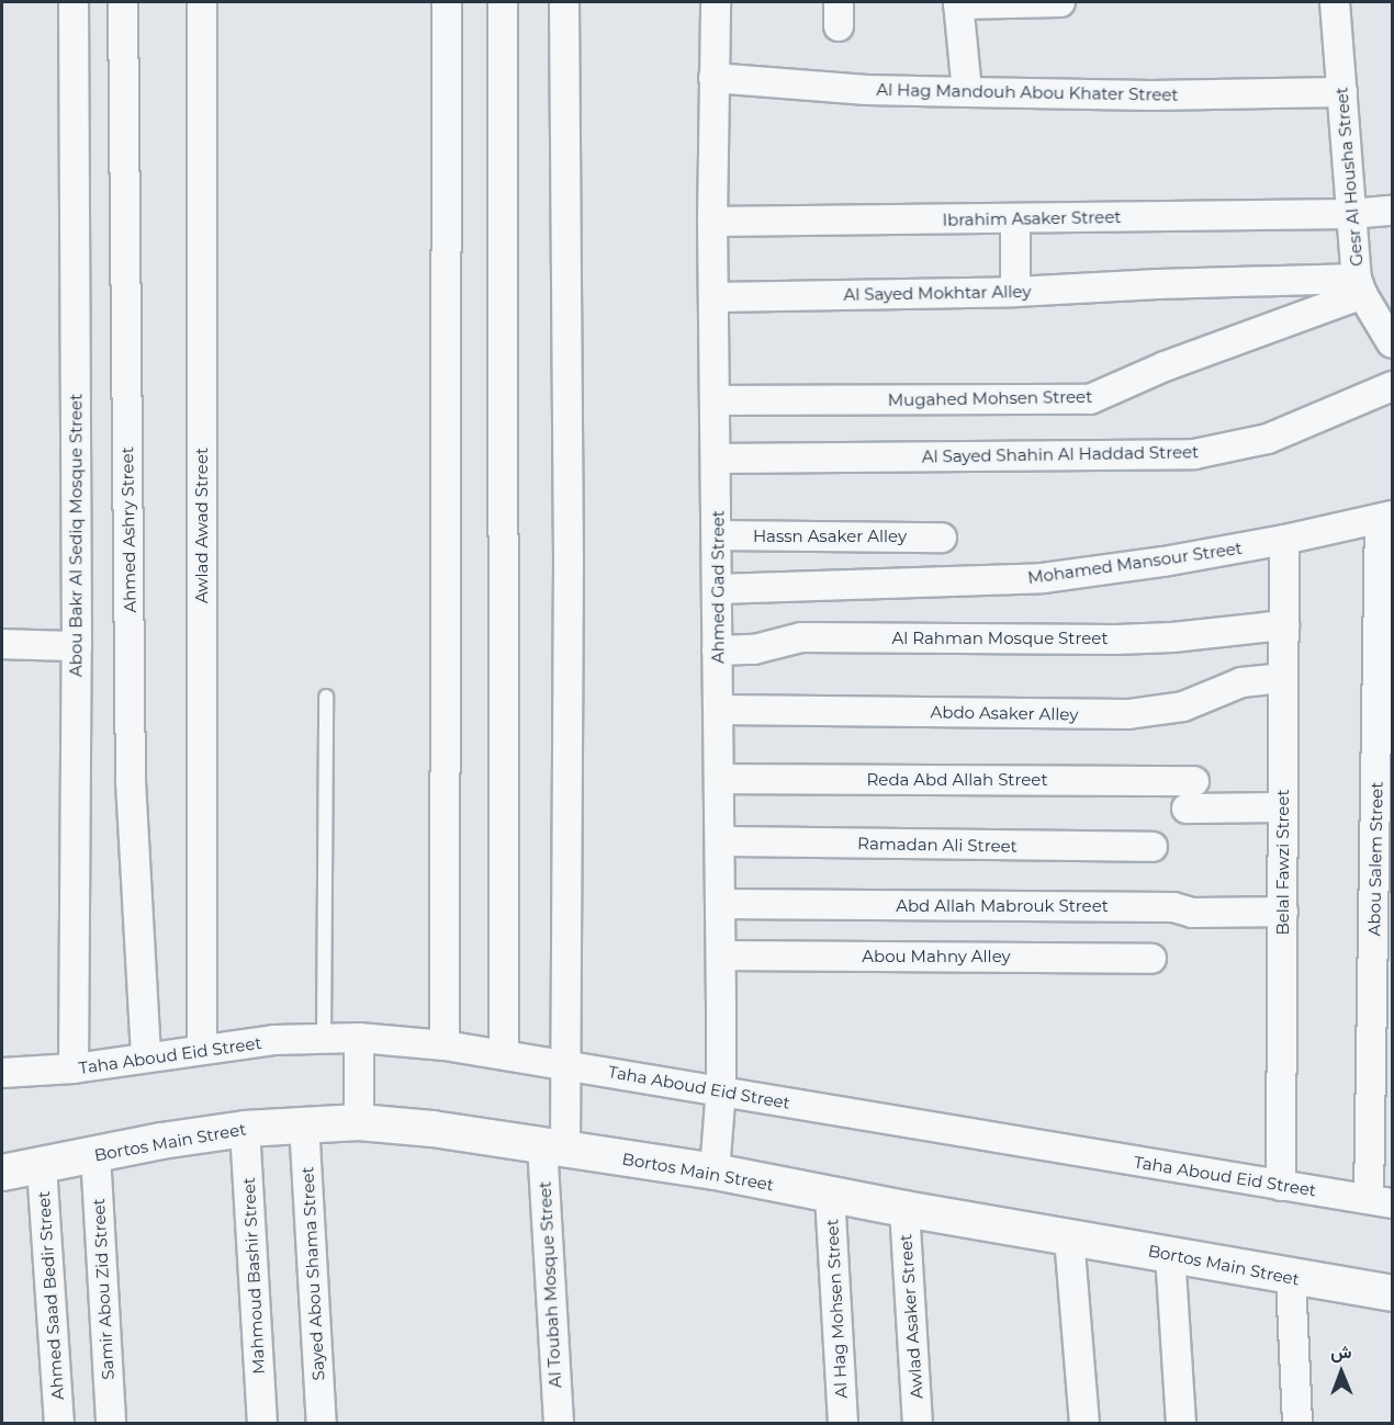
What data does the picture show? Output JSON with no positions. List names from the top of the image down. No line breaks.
{"streets":{"street":["Al Hag Mandouh Abou Khater Street","Gesr Al Housha Street","Ibrahim Asaker Street","Al Sayed Mokhtar Alley","Mugahed Mohsen Street","Al Sayed Shahin Al Haddad Street","Awlad Awad Street","Ahmed Ashry Street","Abou Bakr Al Sediq Mosque Street","Hassn Asaker Alley","Mohamed Mansour Street","Ahmed Gad Street","Al Rahman Mosque Street","Abdo Asaker Alley","Reda Abd Allah Street","Ramadan Ali Street","Abou Salem Street","Belal Fawzi Street","Abd Allah Mabrouk Street","Abou Mahny Alley","Taha Aboud Eid Street","Bortos Main Street","Sayed Abou Shama Street","Mahmoud Bashir Street","Al Toubah Mosque Street","Samir Abou Zid Street","Ahmed Saad Bedir Street","Al Hag Mohsen Street","Awlad Asaker Street"]},"crossings":[["Al Hag Mandouh Abou Khater Street","Gesr Al Housha Street"],["Al Hag Mandouh Abou Khater Street","Ahmed Gad Street"],["Gesr Al Housha Street","Ibrahim Asaker Street"],["Gesr Al Housha Street","Al Sayed Mokhtar Alley"],["Gesr Al Housha Street","Mugahed Mohsen Street"],["Ibrahim Asaker Street","Ahmed Gad Street"],["Al Sayed Mokhtar Alley","Mugahed Mohsen Street"],["Al Sayed Mokhtar Alley","Ahmed Gad Street"],["Mugahed Mohsen Street","Ahmed Gad Street"],["Al Sayed Shahin Al Haddad Street","Ahmed Gad Street"],["Awlad Awad Street","Taha Aboud Eid Street"],["Ahmed Ashry Street","Taha Aboud Eid Street"],["Abou Bakr Al Sediq Mosque Street","Taha Aboud Eid Street"],["Hassn Asaker Alley","Ahmed Gad Street"],["Mohamed Mansour Street","Ahmed Gad Street"],["Mohamed Mansour Street","Abou Salem Street"],["Mohamed Mansour Street","Belal Fawzi Street"],["Ahmed Gad Street","Al Rahman Mosque Street"],["Ahmed Gad Street","Abdo Asaker Alley"],["Ahmed Gad Street","Reda Abd Allah Street"],["Ahmed Gad Street","Ramadan Ali Street"],["Ahmed Gad Street","Abd Allah Mabrouk Street"],["Ahmed Gad Street","Abou Mahny Alley"],["Ahmed Gad Street","Taha Aboud Eid Street"],["Ahmed Gad Street","Bortos Main Street"],["Al Rahman Mosque Street","Belal Fawzi Street"],["Abdo Asaker Alley","Belal Fawzi Street"],["Abou Salem Street","Taha Aboud Eid Street"],["Belal Fawzi Street","Abd Allah Mabrouk Street"],["Belal Fawzi Street","Taha Aboud Eid Street"],["Taha Aboud Eid Street","Al Toubah Mosque Street"],["Bortos Main Street","Sayed Abou Shama Street"],["Bortos Main Street","Mahmoud Bashir Street"],["Bortos Main Street","Al Toubah Mosque Street"],["Bortos Main Street","Samir Abou Zid Street"],["Bortos Main Street","Ahmed Saad Bedir Street"],["Bortos Main Street","Al Hag Mohsen Street"],["Bortos Main Street","Awlad Asaker Street"]],"north":"top"}
